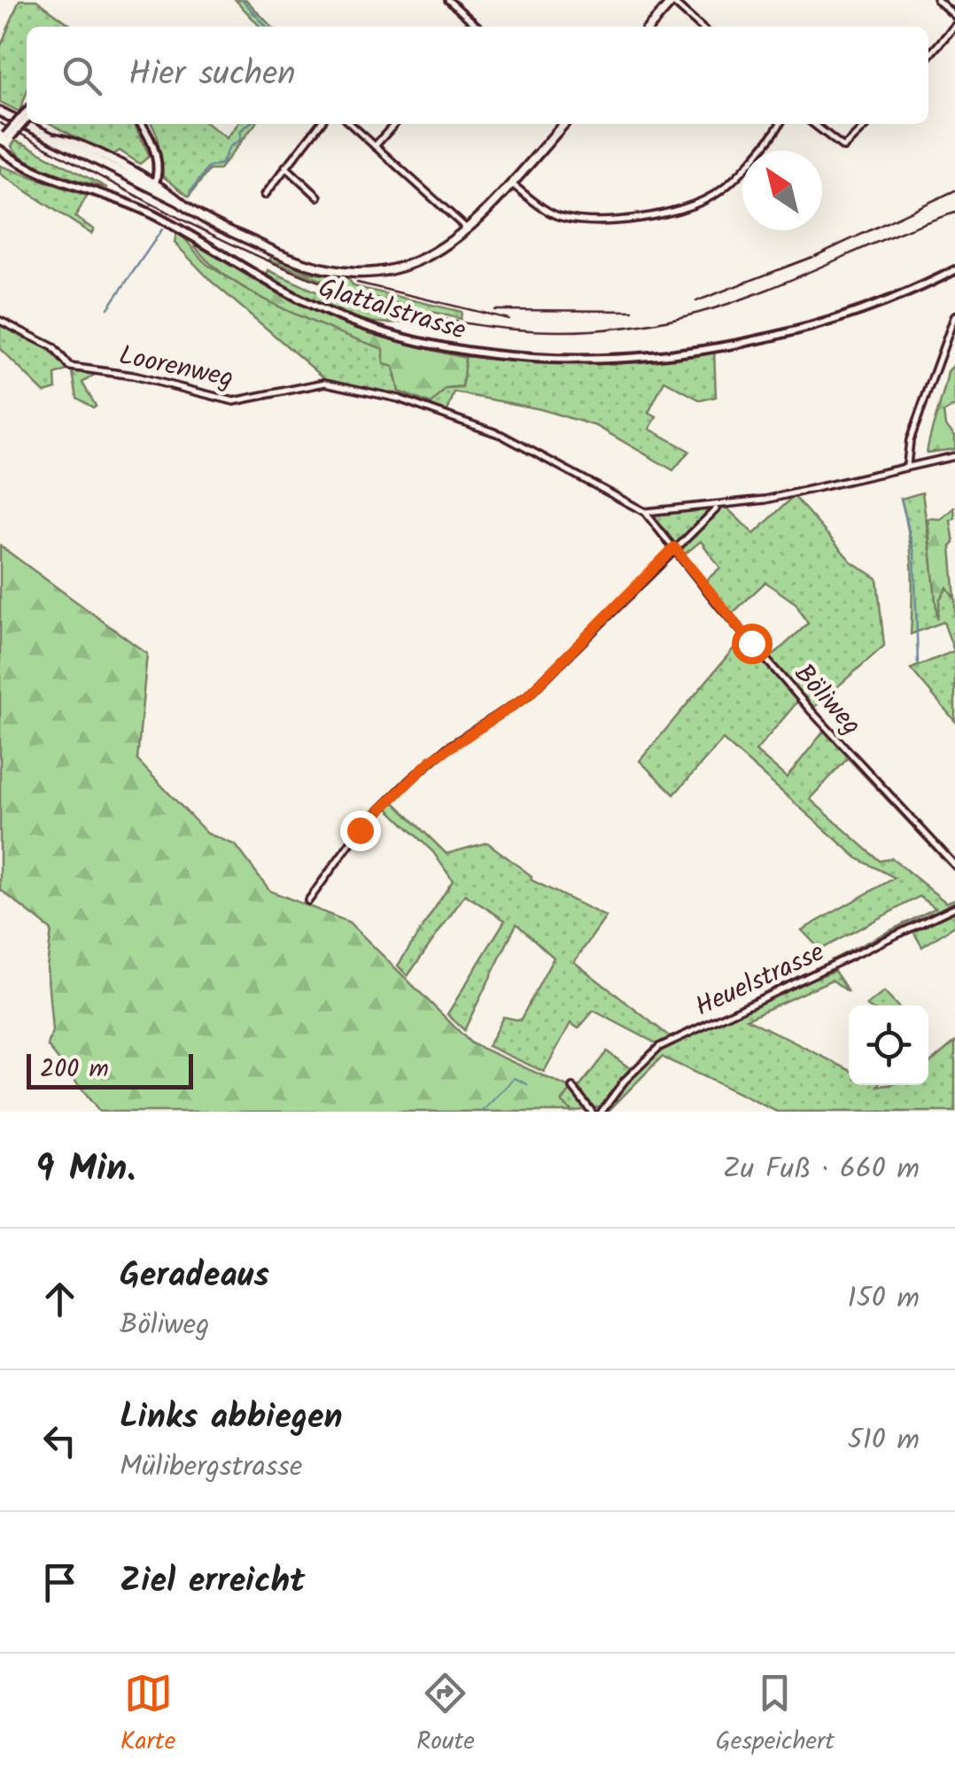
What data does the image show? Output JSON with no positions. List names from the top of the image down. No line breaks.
{"streets":{"street":["Glattalstrasse","Loorenweg","Böliweg","Heuelstrasse"]},"crossings":[["Loorenweg","Böliweg"]],"scale_bar":"200 m","north":"top left","page":{"search":"Hier suchen","scale":"200 m","heading":["9 Min.","Zu Fuß · 660 m"],"list":[["Geradeaus","Böliweg","150 m"],["Links abbiegen","Mülibergstrasse","510 m"],"Ziel erreicht"],"nav":["Karte","Route","Gespeichert"]}}
